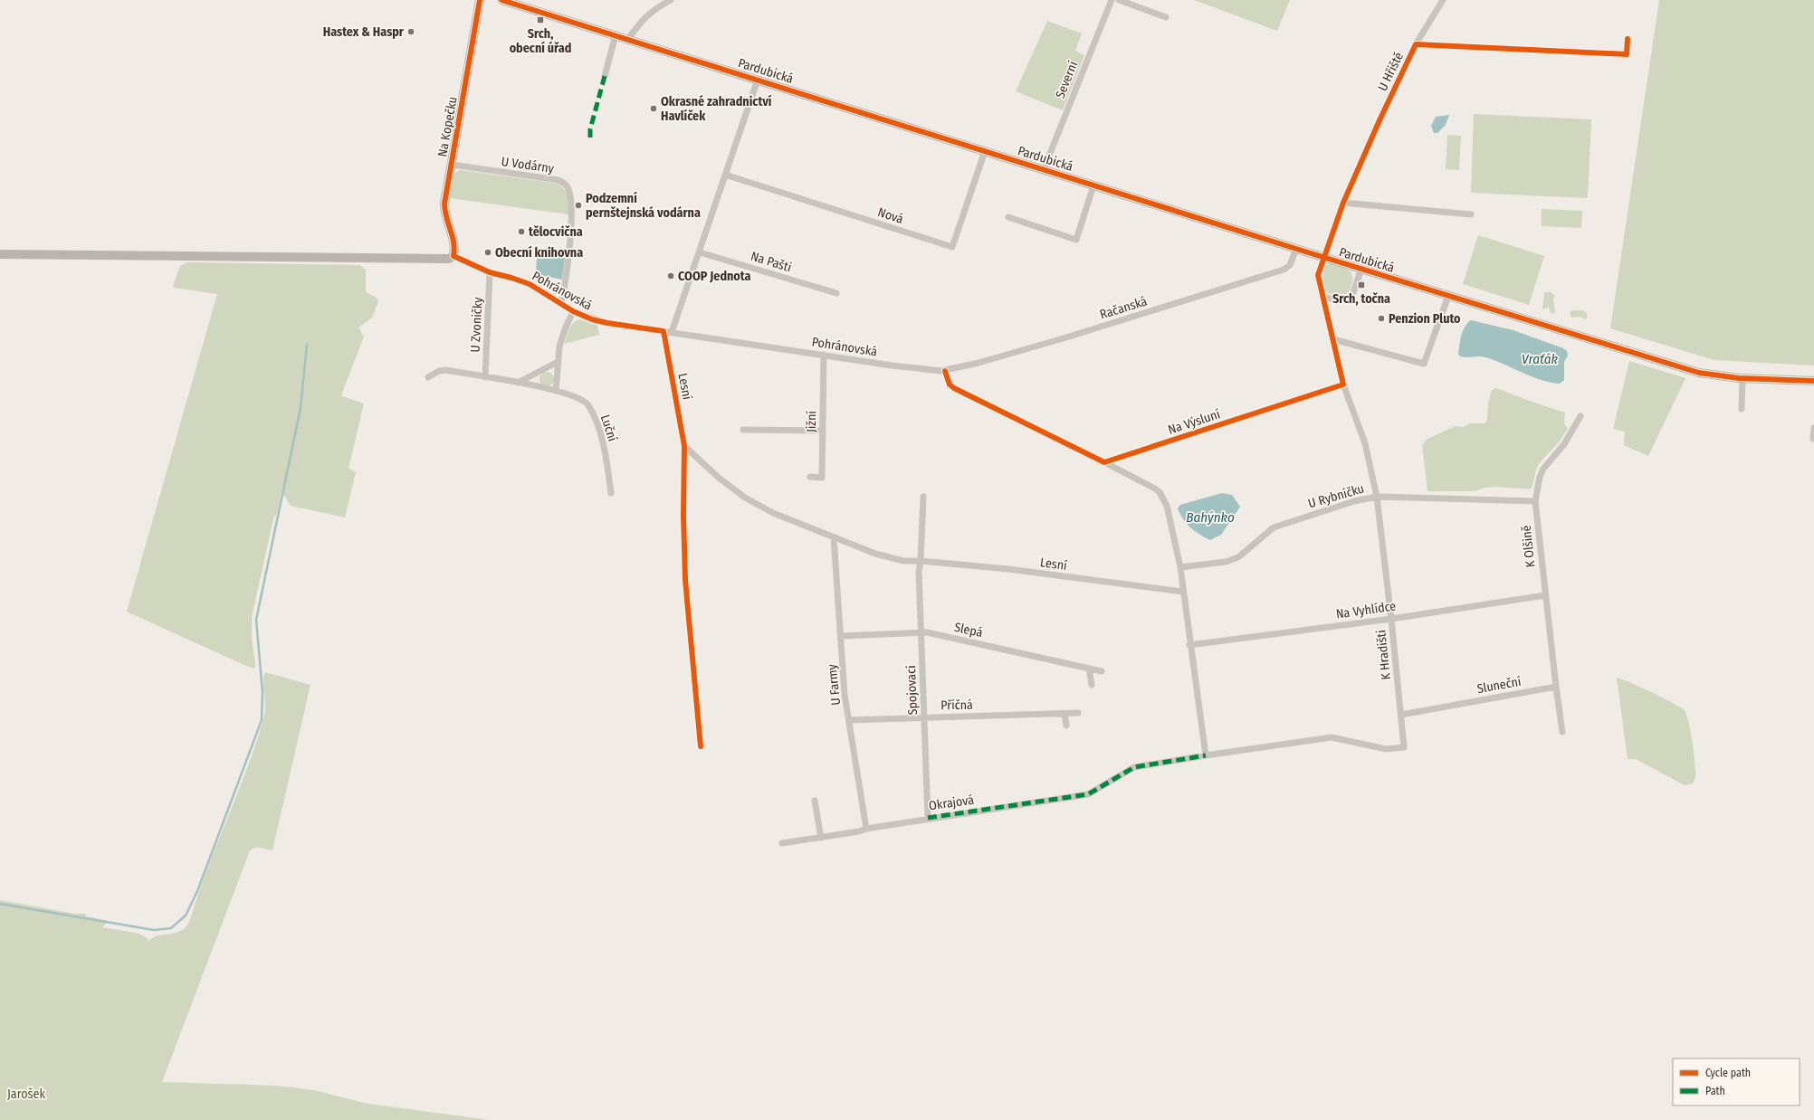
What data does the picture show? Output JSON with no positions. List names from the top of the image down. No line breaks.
{"streets":{"street":["Pardubická","U Hřiště","Severní","Na Kopečku","U Vodárny","Nová","Na Pašti","Pohránovská","Račanská","U Zvoničky","Lesní","Jižní","Na Výsluní","Luční","U Rybníčku","K Olšině","Na Vyhlídce","Slepá","K Hradišti","U Farmy","Sluneční","Spojovací","Příčná","Okrajová"]},"crossings":[["Pardubická","U Hřiště"],["Pardubická","Severní"],["Pardubická","Nová"],["Pardubická","Račanská"],["Na Kopečku","U Vodárny"],["Na Kopečku","Pohránovská"],["U Vodárny","Pohránovská"],["Pohránovská","Račanská"],["Pohránovská","U Zvoničky"],["Pohránovská","Lesní"],["Pohránovská","Jižní"],["Lesní","U Farmy"],["Lesní","Spojovací"],["U Rybníčku","K Olšině"],["U Rybníčku","K Hradišti"],["K Olšině","Na Vyhlídce"],["K Olšině","Sluneční"],["Na Vyhlídce","K Hradišti"],["Slepá","U Farmy"],["Slepá","Spojovací"],["K Hradišti","Sluneční"],["K Hradišti","Okrajová"],["U Farmy","Příčná"],["U Farmy","Okrajová"],["Spojovací","Příčná"],["Spojovací","Okrajová"]],"water":["Vraťák","Bahýnko"],"parks":["Jarošek"],"places":{"transit":["Srch, obecní úřad","Srch, točna"],"other":["Hastex & Haspr","Okrasné zahradnictví Havlíček","Podzemní pernštejnská vodárna","tělocvična","Obecní knihovna","COOP Jednota","Penzion Pluto"]},"legend":["Cycle path","Path"]}
